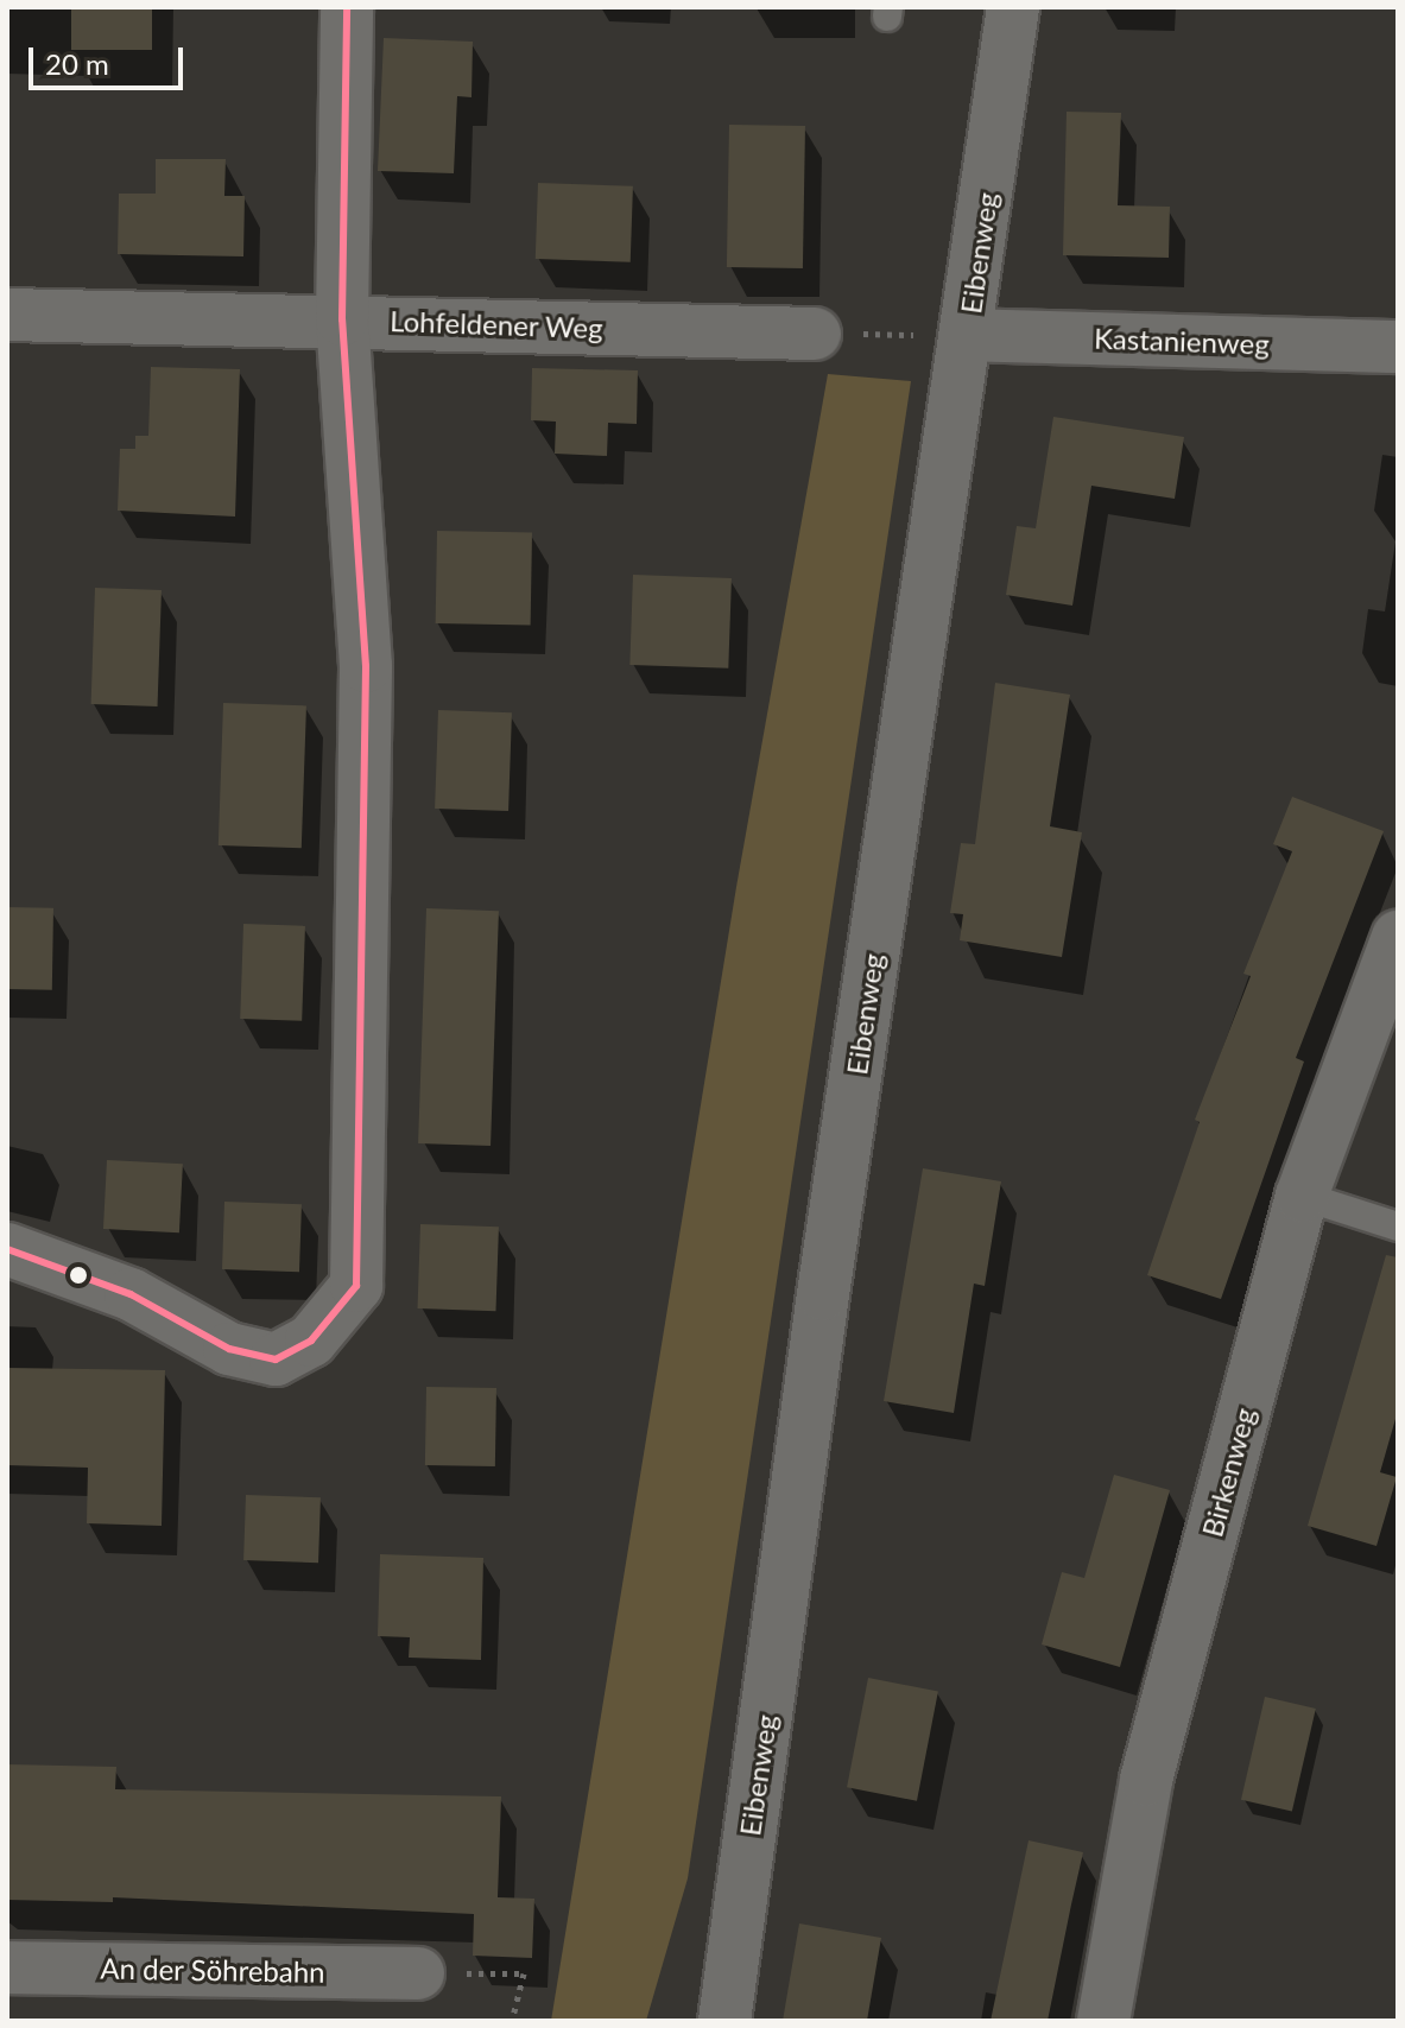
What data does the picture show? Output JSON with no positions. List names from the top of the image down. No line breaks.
{"streets":{"street":["Eibenweg","Lohfeldener Weg","Kastanienweg","Birkenweg","An der Söhrebahn"]},"crossings":[["Eibenweg","Kastanienweg"]],"scale_bar":"20 m"}
